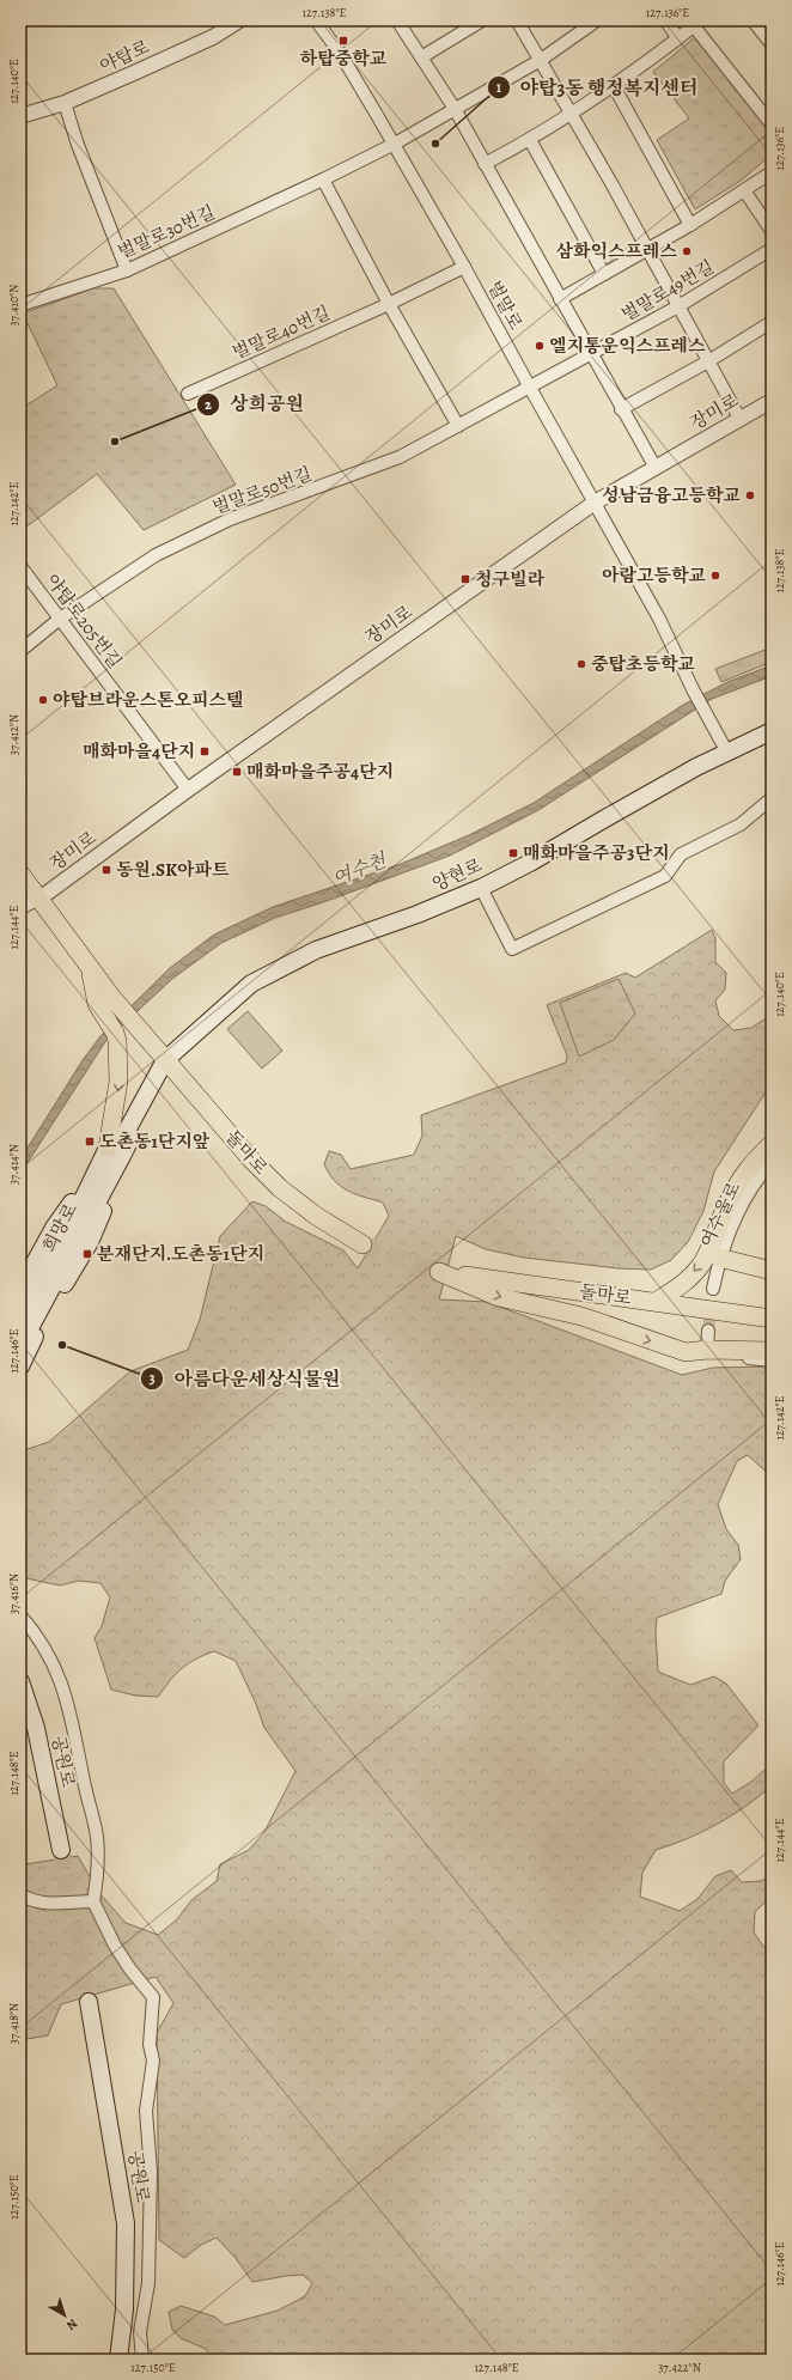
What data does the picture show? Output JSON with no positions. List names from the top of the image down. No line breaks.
{"streets":{"main road":["양현로","돌마로","희망로","공원로"],"street":["야탑로","벌말로30번길","벌말로49번길","벌말로","벌말로40번길","장미로","벌말로50번길","야탑로205번길","여수울로"]},"crossings":[["벌말로30번길","벌말로"],["벌말로49번길","벌말로"],["벌말로49번길","벌말로50번길"],["벌말로","벌말로40번길"],["벌말로","장미로"],["벌말로","벌말로50번길"],["벌말로","양현로"],["장미로","야탑로205번길"],["벌말로50번길","야탑로205번길"],["양현로","돌마로"],["양현로","희망로"],["돌마로","희망로"]],"water":["여수천"],"places":{"transit":["하탑중학교","청구빌라","매화마을4단지","매화마을주공4단지","매화마을주공3단지","동원.SK아파트","도촌동1단지앞","분재단지.도촌동1단지"],"other":["야탑3동 행정복지센터","삼화익스프레스","엘지통운익스프레스","상희공원","성남금융고등학교","아람고등학교","중탑초등학교","야탑브라운스톤오피스텔","아름다운세상식물원"]},"north":"bottom right","coordinates":["127.138°E","127.136°E","127.140°E","37.410°N","127.142°E","37.412°N","127.144°E","37.414°N","127.146°E","37.416°N","127.148°E","37.418°N","127.150°E","37.422°N"]}
